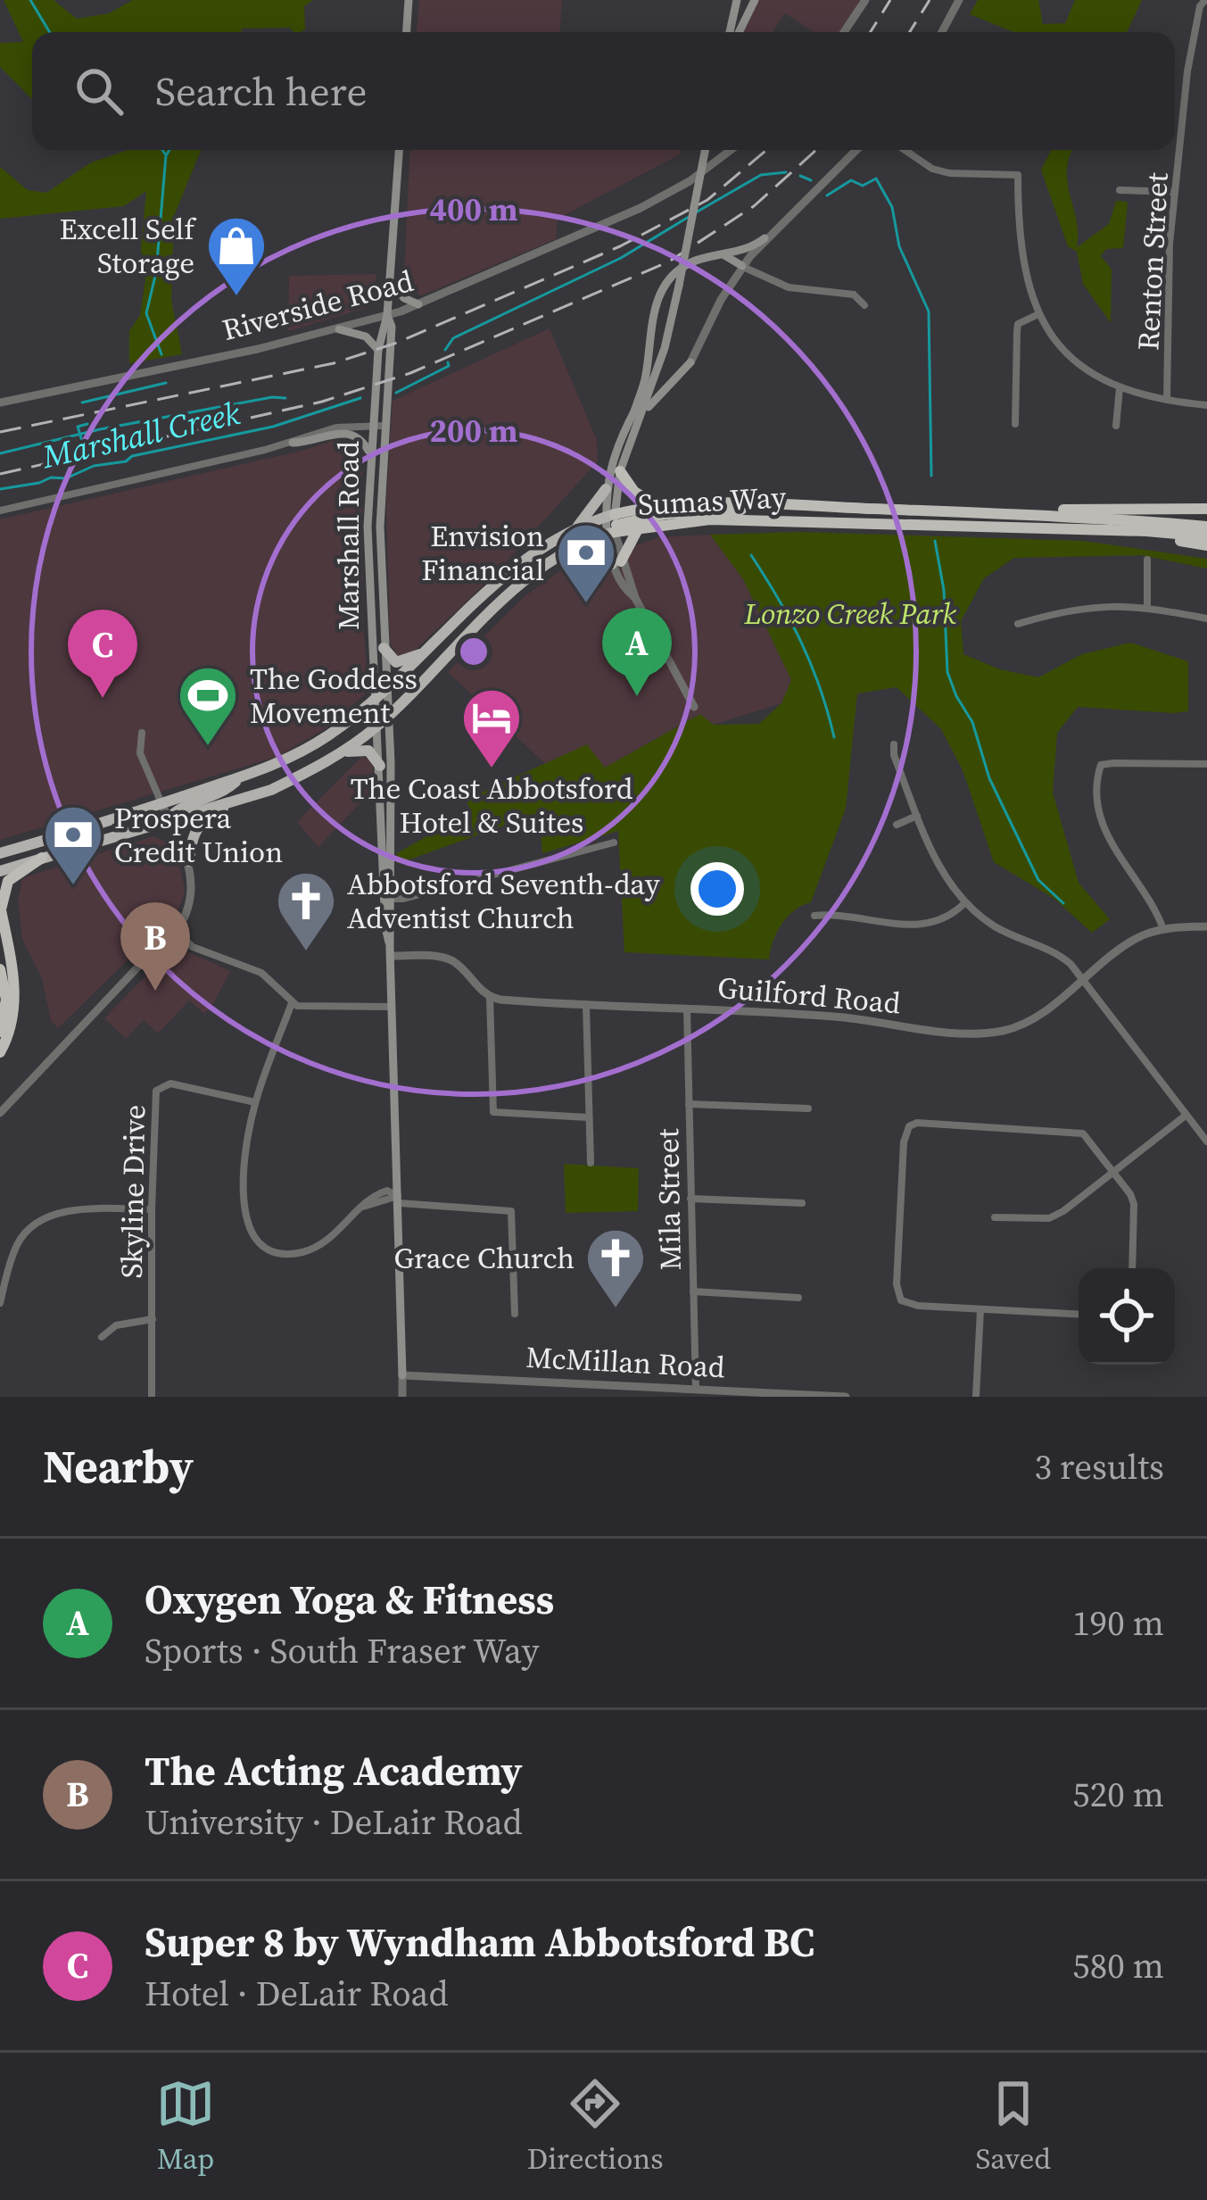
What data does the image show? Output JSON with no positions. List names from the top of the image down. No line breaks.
{"streets":{"highway":["Sumas Way"],"main road":["Marshall Road"],"street":["Renton Street","Riverside Road","Guilford Road","Skyline Drive","Mila Street","McMillan Road"]},"crossings":[["Riverside Road","Marshall Road"],["Sumas Way","Marshall Road"],["Marshall Road","McMillan Road"],["Guilford Road","Mila Street"],["Mila Street","McMillan Road"]],"water":["Marshall Creek"],"parks":["Lonzo Creek Park"],"places":{"shop":["Excell Self Storage"],"bank":["Envision Financial","Prospera Credit Union"],"sports":["The Goddess Movement"],"hotel":["The Coast Abbotsford Hotel & Suites"],"church":["Abbotsford Seventh-day Adventist Church","Grace Church"]},"page":{"search":"Search here","pins":["A","C","B"],"heading":["Nearby","3 results"],"list":[{"mark":"A","name":"Oxygen Yoga & Fitness","note":"Sports · South Fraser Way","value":"190 m"},{"mark":"B","name":"The Acting Academy","note":"University · DeLair Road","value":"520 m"},{"mark":"C","name":"Super 8 by Wyndham Abbotsford BC","note":"Hotel · DeLair Road","value":"580 m"}],"nav":["Map","Directions","Saved"]},"rings":["400 m","200 m"]}
